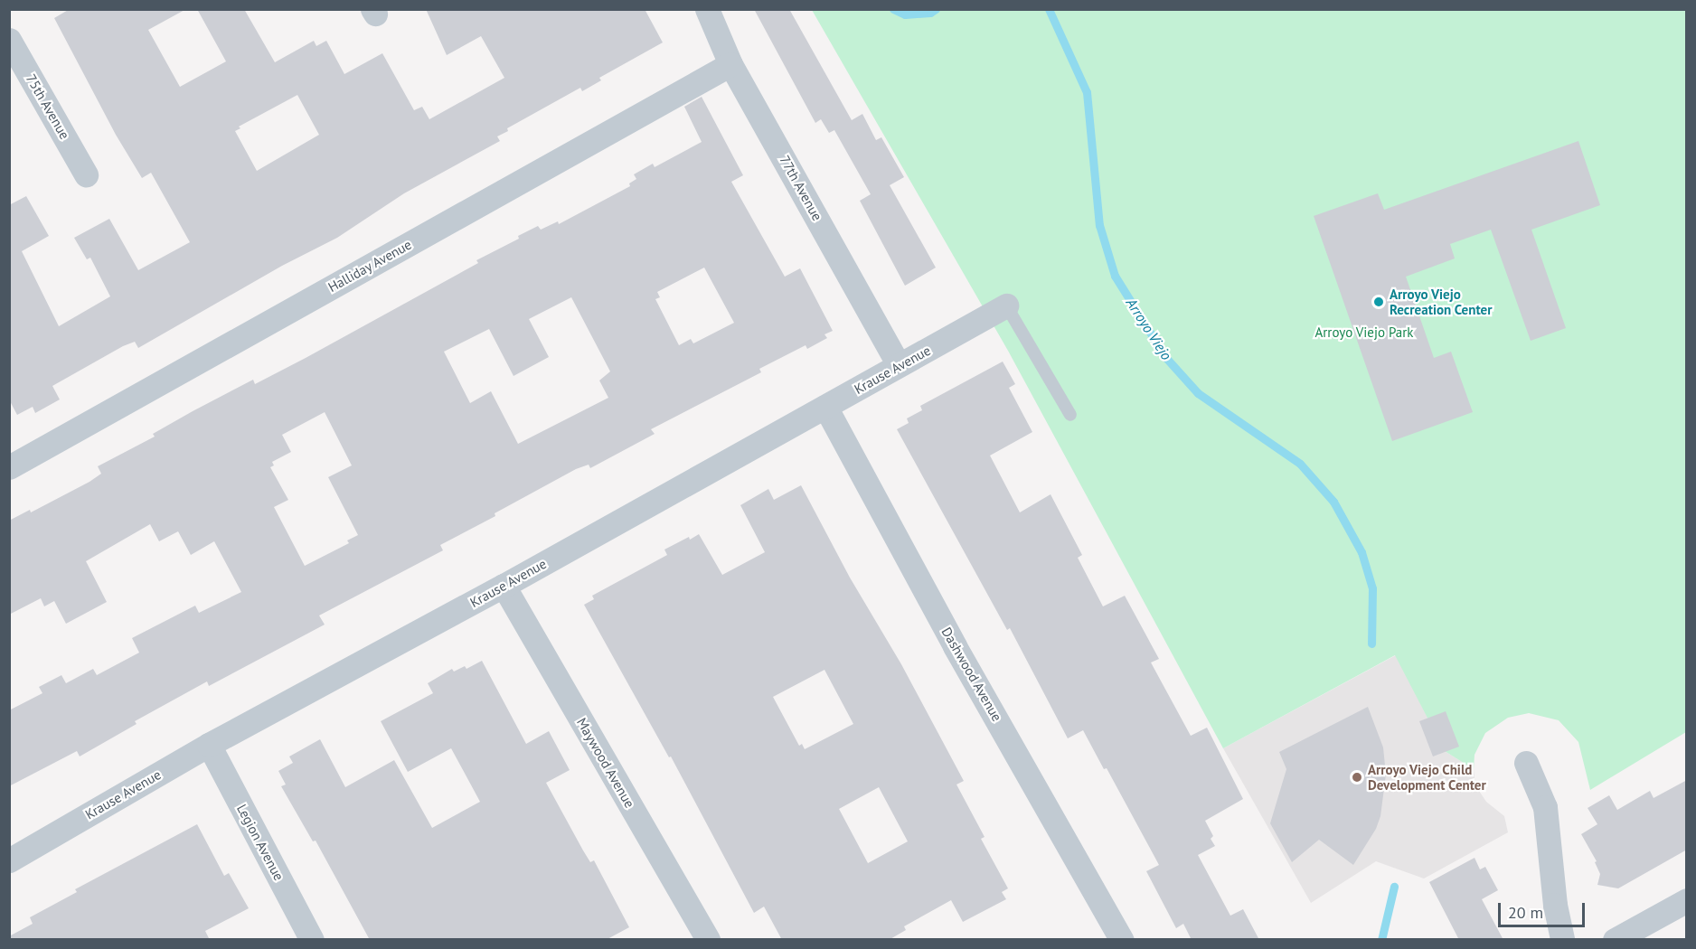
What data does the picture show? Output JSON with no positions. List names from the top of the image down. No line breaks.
{"streets":{"street":["75th Avenue","77th Avenue","Halliday Avenue","Krause Avenue","Dashwood Avenue","Maywood Avenue","Legion Avenue"]},"crossings":[["77th Avenue","Halliday Avenue"],["77th Avenue","Krause Avenue"],["Krause Avenue","Dashwood Avenue"],["Krause Avenue","Maywood Avenue"],["Krause Avenue","Legion Avenue"]],"water":["Arroyo Viejo"],"parks":["Arroyo Viejo Park"],"places":["Arroyo Viejo Recreation Center","Arroyo Viejo Child Development Center"],"scale_bar":"20 m"}
